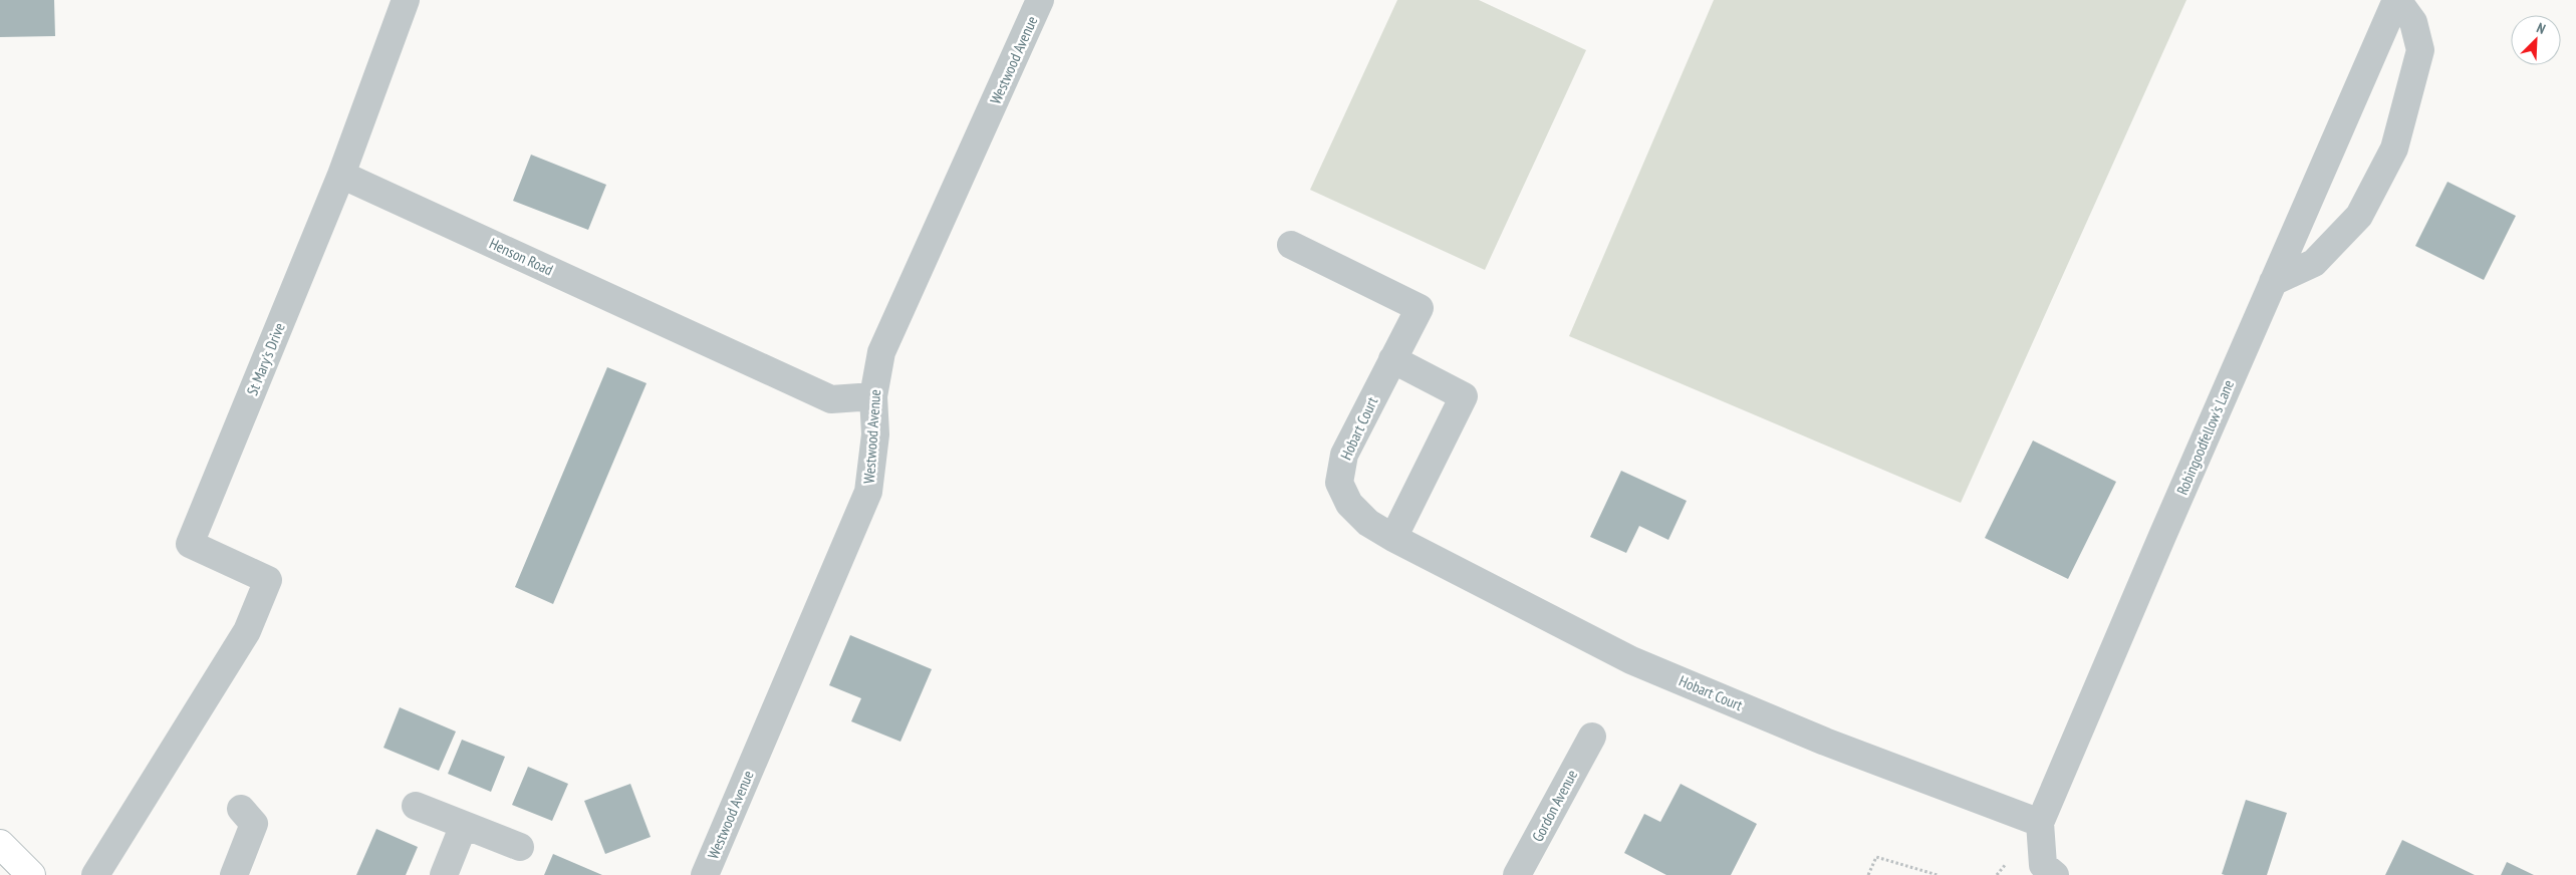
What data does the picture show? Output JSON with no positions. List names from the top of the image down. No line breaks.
{"streets":{"street":["Westwood Avenue","Henson Road","St Mary's Drive","Hobart Court","Robingoodfellow's Lane","Gordon Avenue"]},"crossings":[["Westwood Avenue","Henson Road"],["Henson Road","St Mary's Drive"],["Hobart Court","Robingoodfellow's Lane"]],"north":"top right"}
